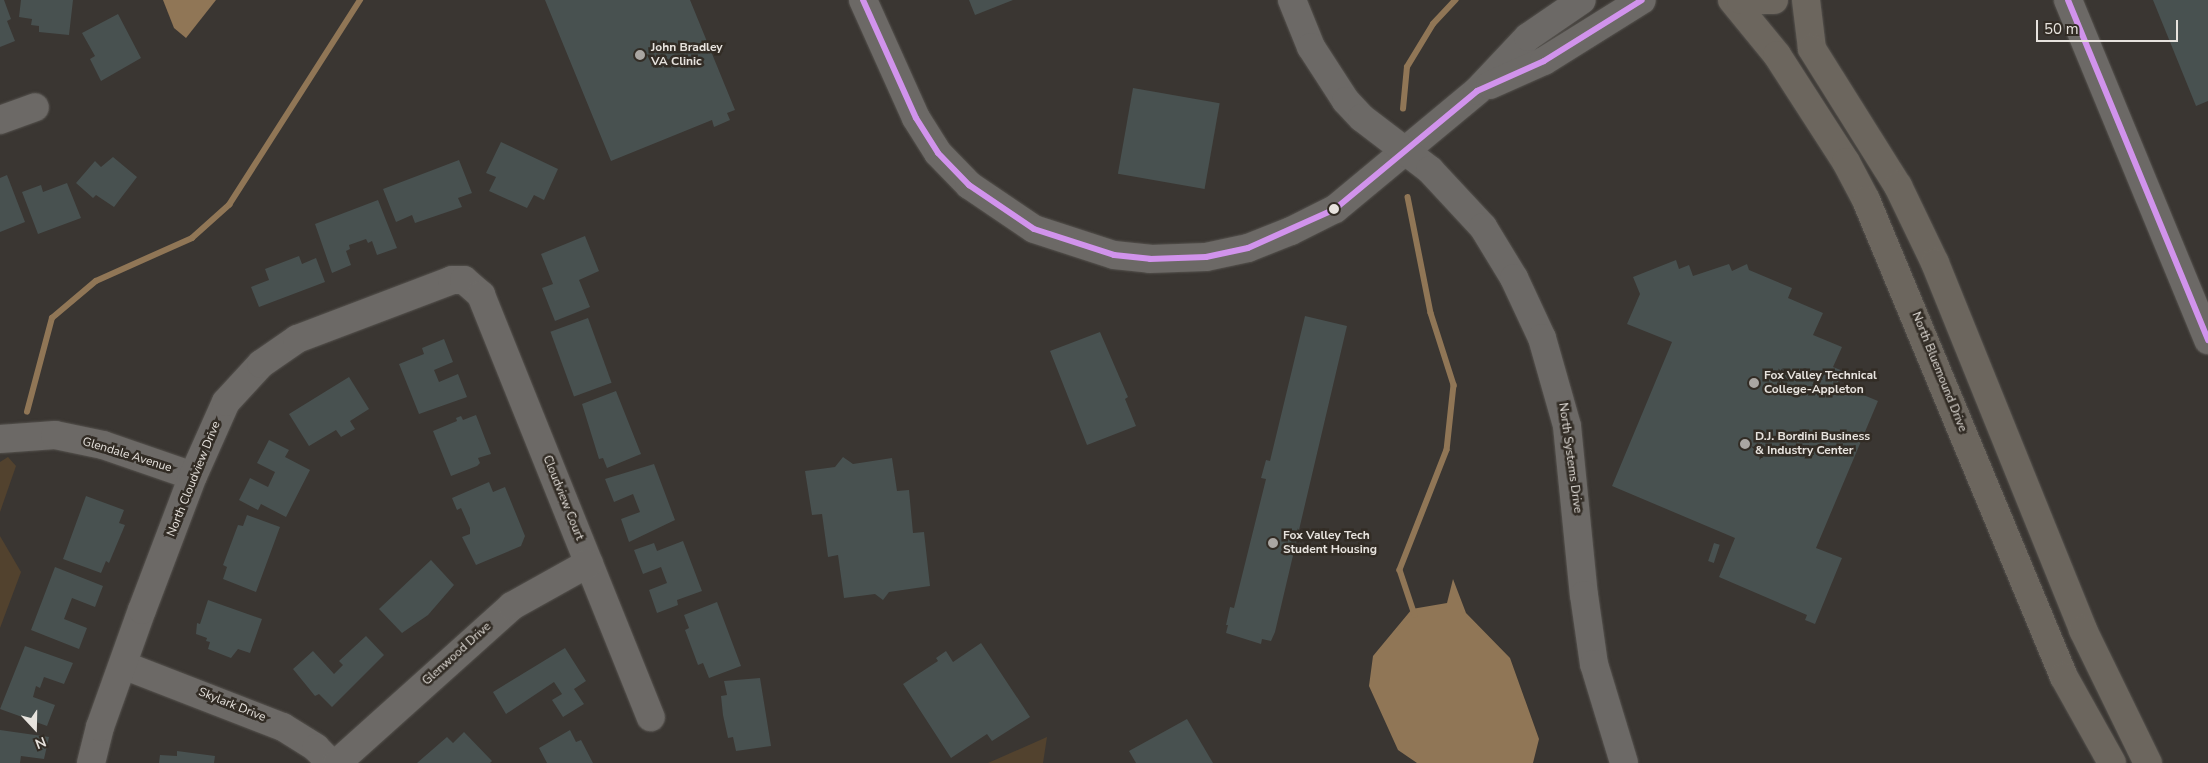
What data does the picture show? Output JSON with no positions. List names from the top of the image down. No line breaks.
{"streets":{"main road":["North Bluemound Drive"],"street":["Glendale Avenue","North Systems Drive","North Cloudview Drive","Cloudview Court","Glenwood Drive","Skylark Drive"]},"crossings":[["Glendale Avenue","North Cloudview Drive"],["North Cloudview Drive","Cloudview Court"],["North Cloudview Drive","Skylark Drive"],["Cloudview Court","Glenwood Drive"]],"places":["John Bradley VA Clinic","Fox Valley Technical College-Appleton","D.J. Bordini Business & Industry Center","Fox Valley Tech Student Housing"],"scale_bar":"50 m","north":"bottom"}
